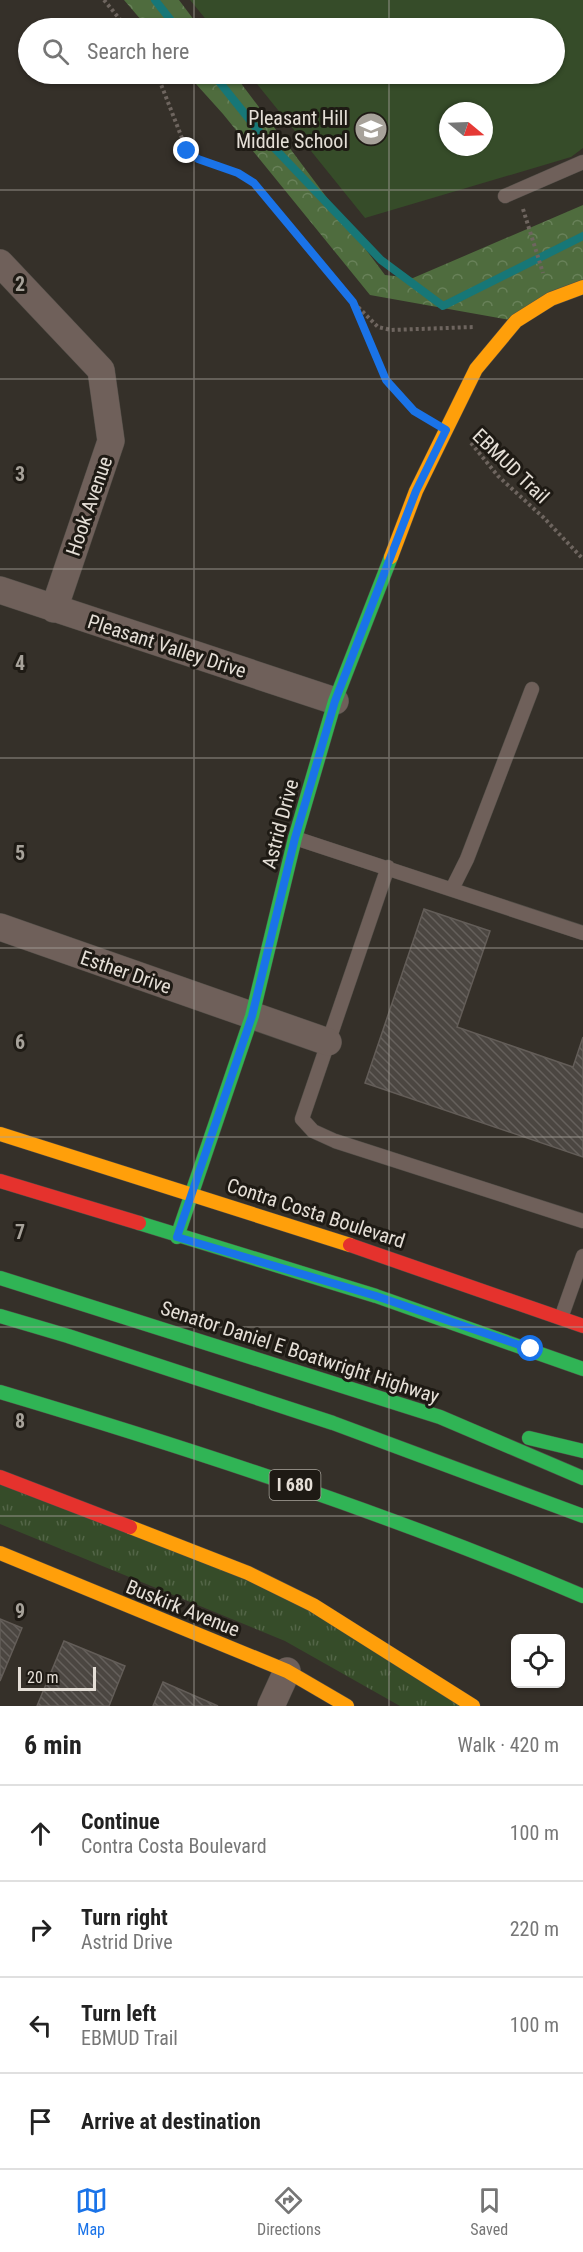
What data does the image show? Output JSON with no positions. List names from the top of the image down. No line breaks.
{"streets":{"main road":["Astrid Drive","Contra Costa Boulevard","Senator Daniel E Boatwright Highway","I 680","Buskirk Avenue"],"street":["Hook Avenue","Pleasant Valley Drive","Esther Drive"],"path":["EBMUD Trail"]},"crossings":[["EBMUD Trail","Astrid Drive"],["Hook Avenue","Pleasant Valley Drive"],["Pleasant Valley Drive","Astrid Drive"],["Astrid Drive","Esther Drive"],["Astrid Drive","Contra Costa Boulevard"]],"places":{"school or university":["Pleasant Hill Middle School"]},"scale_bar":"20 m","north":"right","page":{"search":"Search here","scale":"20 m","heading":["6 min","Walk · 420 m"],"list":[["Continue","Contra Costa Boulevard","100 m"],["Turn right","Astrid Drive","220 m"],["Turn left","EBMUD Trail","100 m"],"Arrive at destination"],"nav":["Map","Directions","Saved"]},"grid":{"rows":["2","3","4","5","6","7","8","9"]}}
